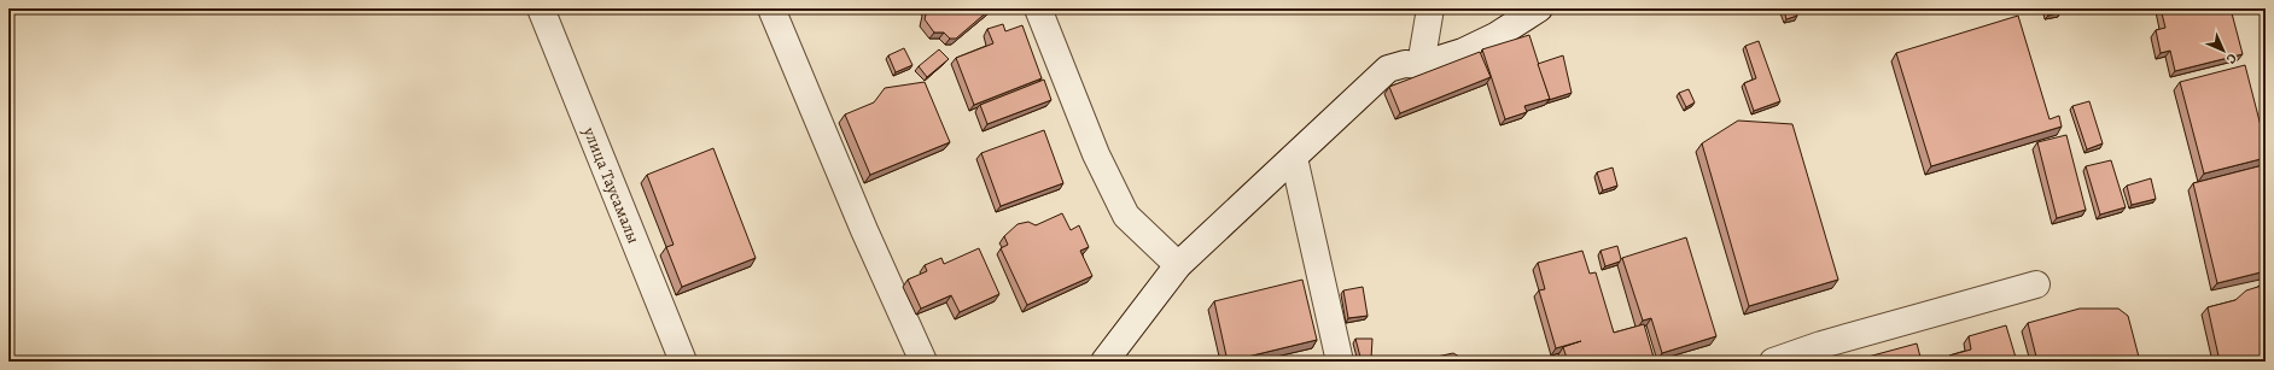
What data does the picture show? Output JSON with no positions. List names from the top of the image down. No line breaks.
{"streets":{"street":["улица Таусамалы"]},"north":"bottom right"}
